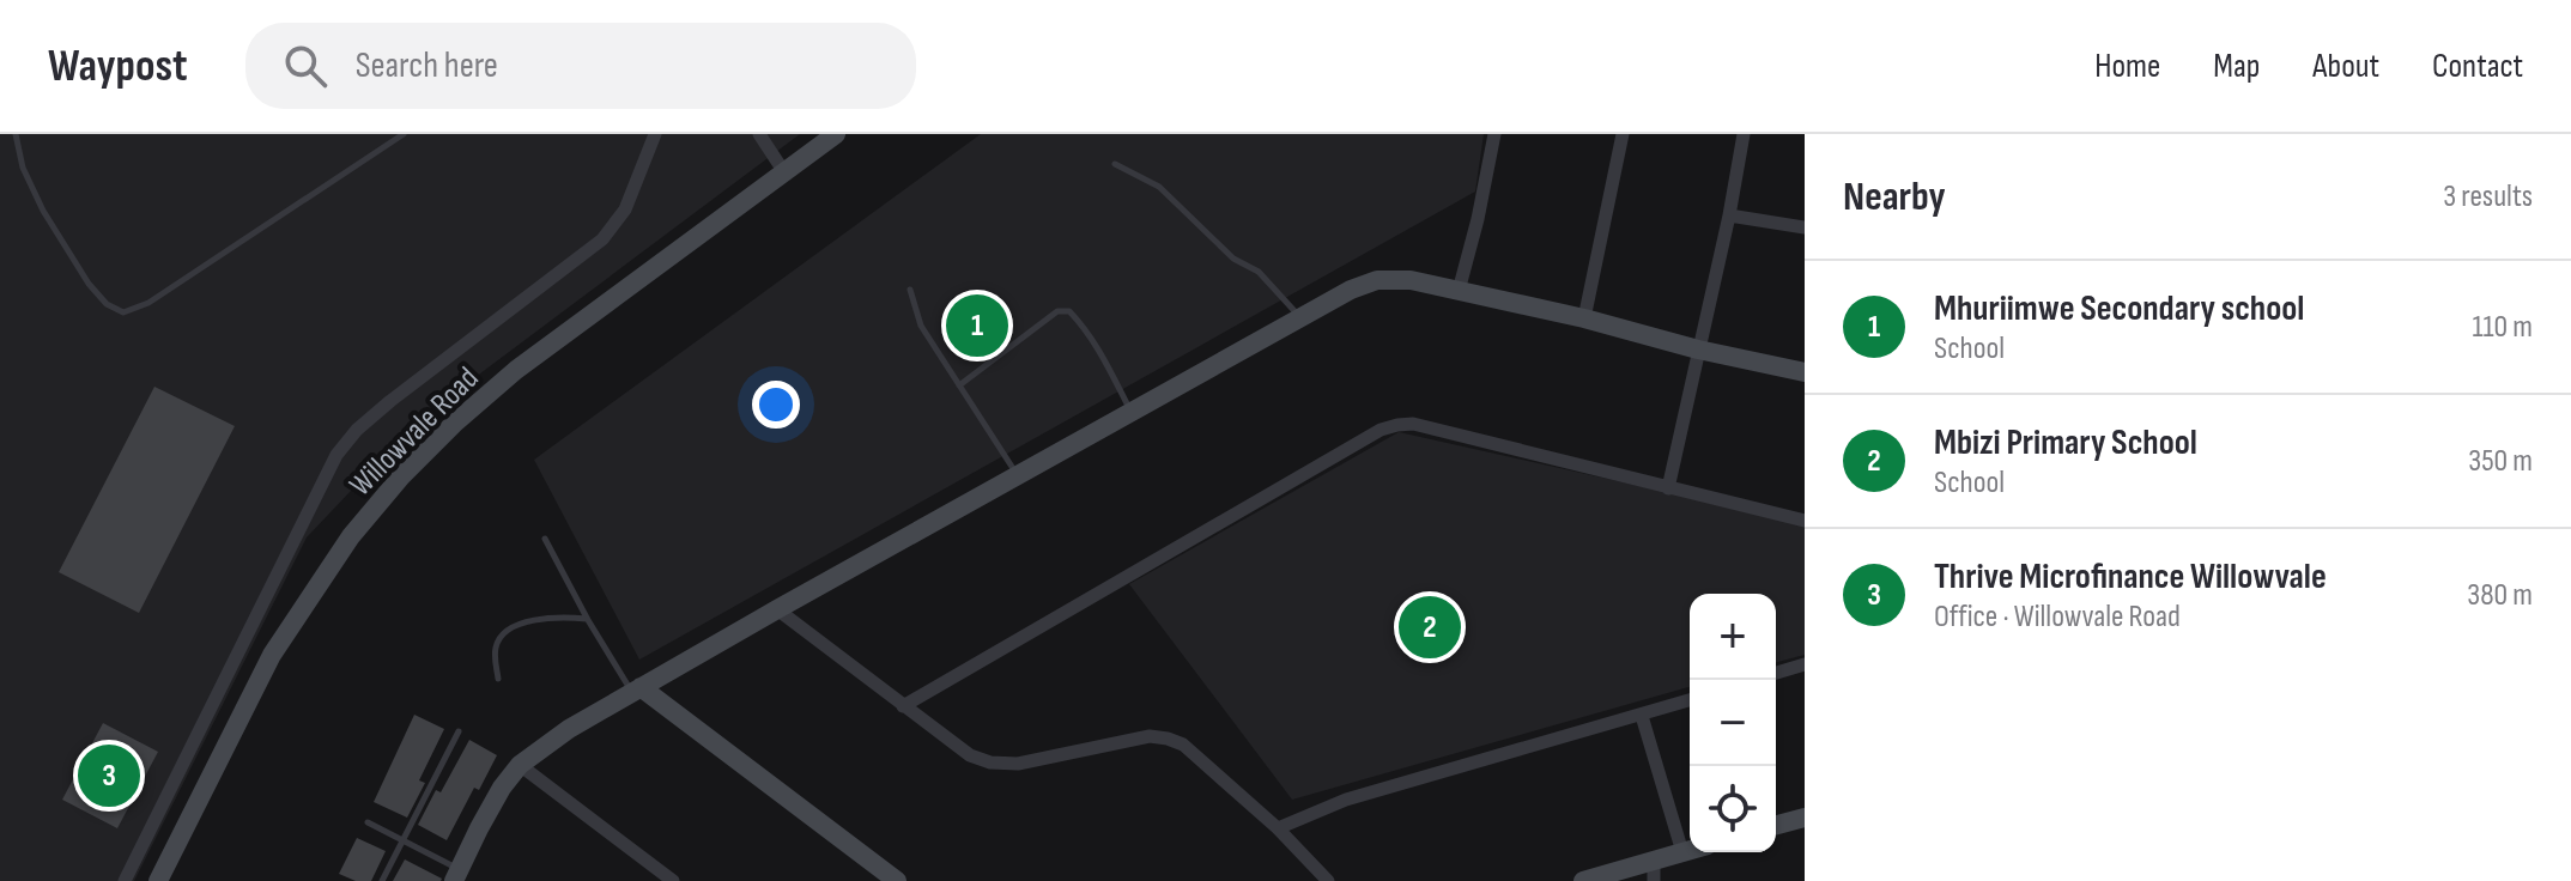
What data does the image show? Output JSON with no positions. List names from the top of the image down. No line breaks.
{"streets":{"street":["Willowvale Road"]},"page":{"header":"Waypost","search":"Search here","nav":["Home","Map","About","Contact"],"heading":["Nearby","3 results"],"list":[{"mark":"1","name":"Mhuriimwe Secondary school","note":"School","value":"110 m"},{"mark":"2","name":"Mbizi Primary School","note":"School","value":"350 m"},{"mark":"3","name":"Thrive Microfinance Willowvale","note":"Office · Willowvale Road","value":"380 m"}],"pins":["1","2","3"],"map_buttons":["+","−"]}}
